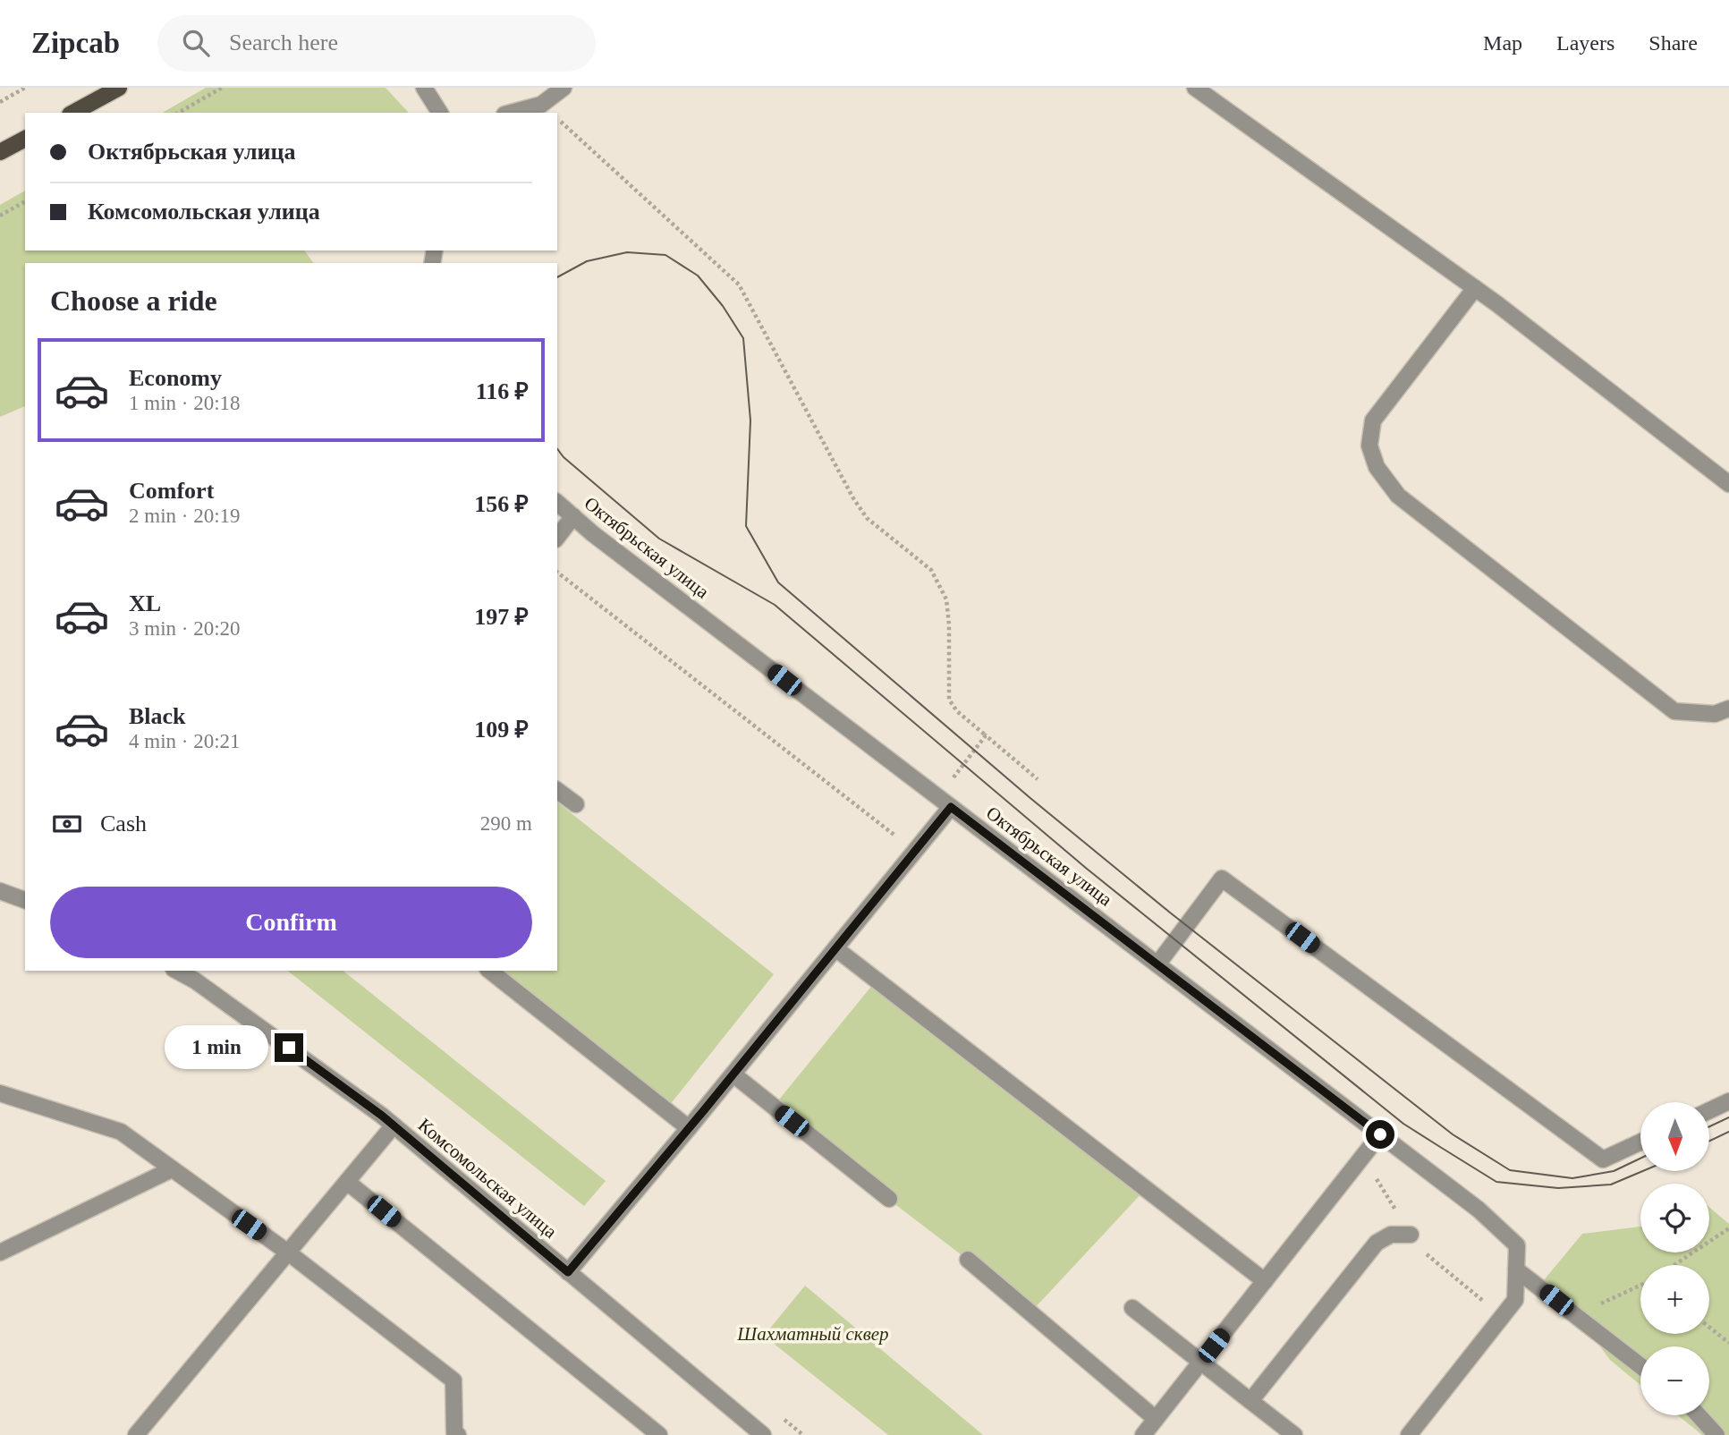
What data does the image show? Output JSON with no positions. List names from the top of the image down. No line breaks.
{"streets":{"street":["Октябрьская улица","Комсомольская улица"]},"parks":["Шахматный сквер"],"north":"bottom","page":{"header":"Zipcab","search":"Search here","nav":["Map","Layers","Share"],"banner":["Октябрьская улица","Комсомольская улица"],"heading":"Choose a ride","list":[{"name":"Economy","note":"1 min · 20:18","value":"116 ₽"},{"name":"Comfort","note":"2 min · 20:19","value":"156 ₽"},{"name":"XL","note":"3 min · 20:20","value":"197 ₽"},{"name":"Black","note":"4 min · 20:21","value":"109 ₽"}],"pay":["Cash","290 m"],"buttons":"Confirm","bubble":"1 min","map_buttons":["+","−"]}}
